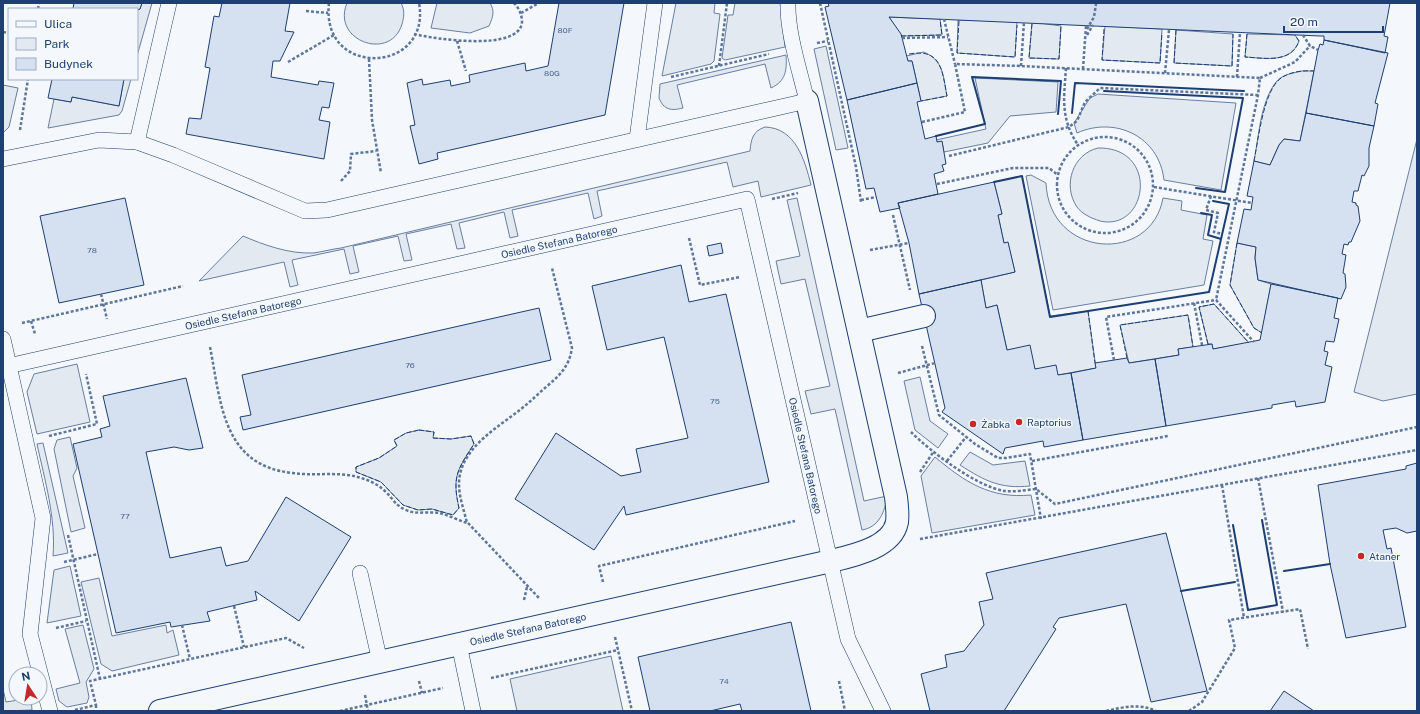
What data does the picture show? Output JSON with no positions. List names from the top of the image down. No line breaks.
{"streets":{"street":["Osiedle Stefana Batorego"]},"places":["Raptorius","Żabka","Ataner"],"house_numbers":["80F","80G","78","76","75","77","74"],"legend":["Ulica","Park","Budynek"],"scale_bar":"20 m","north":"top"}
